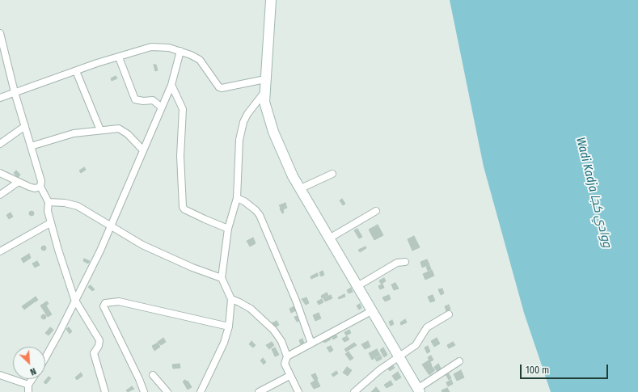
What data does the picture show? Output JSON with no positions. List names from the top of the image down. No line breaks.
{"water":["Wadi Kadja ووادي كجا"],"scale_bar":"100 m","north":"bottom right"}
